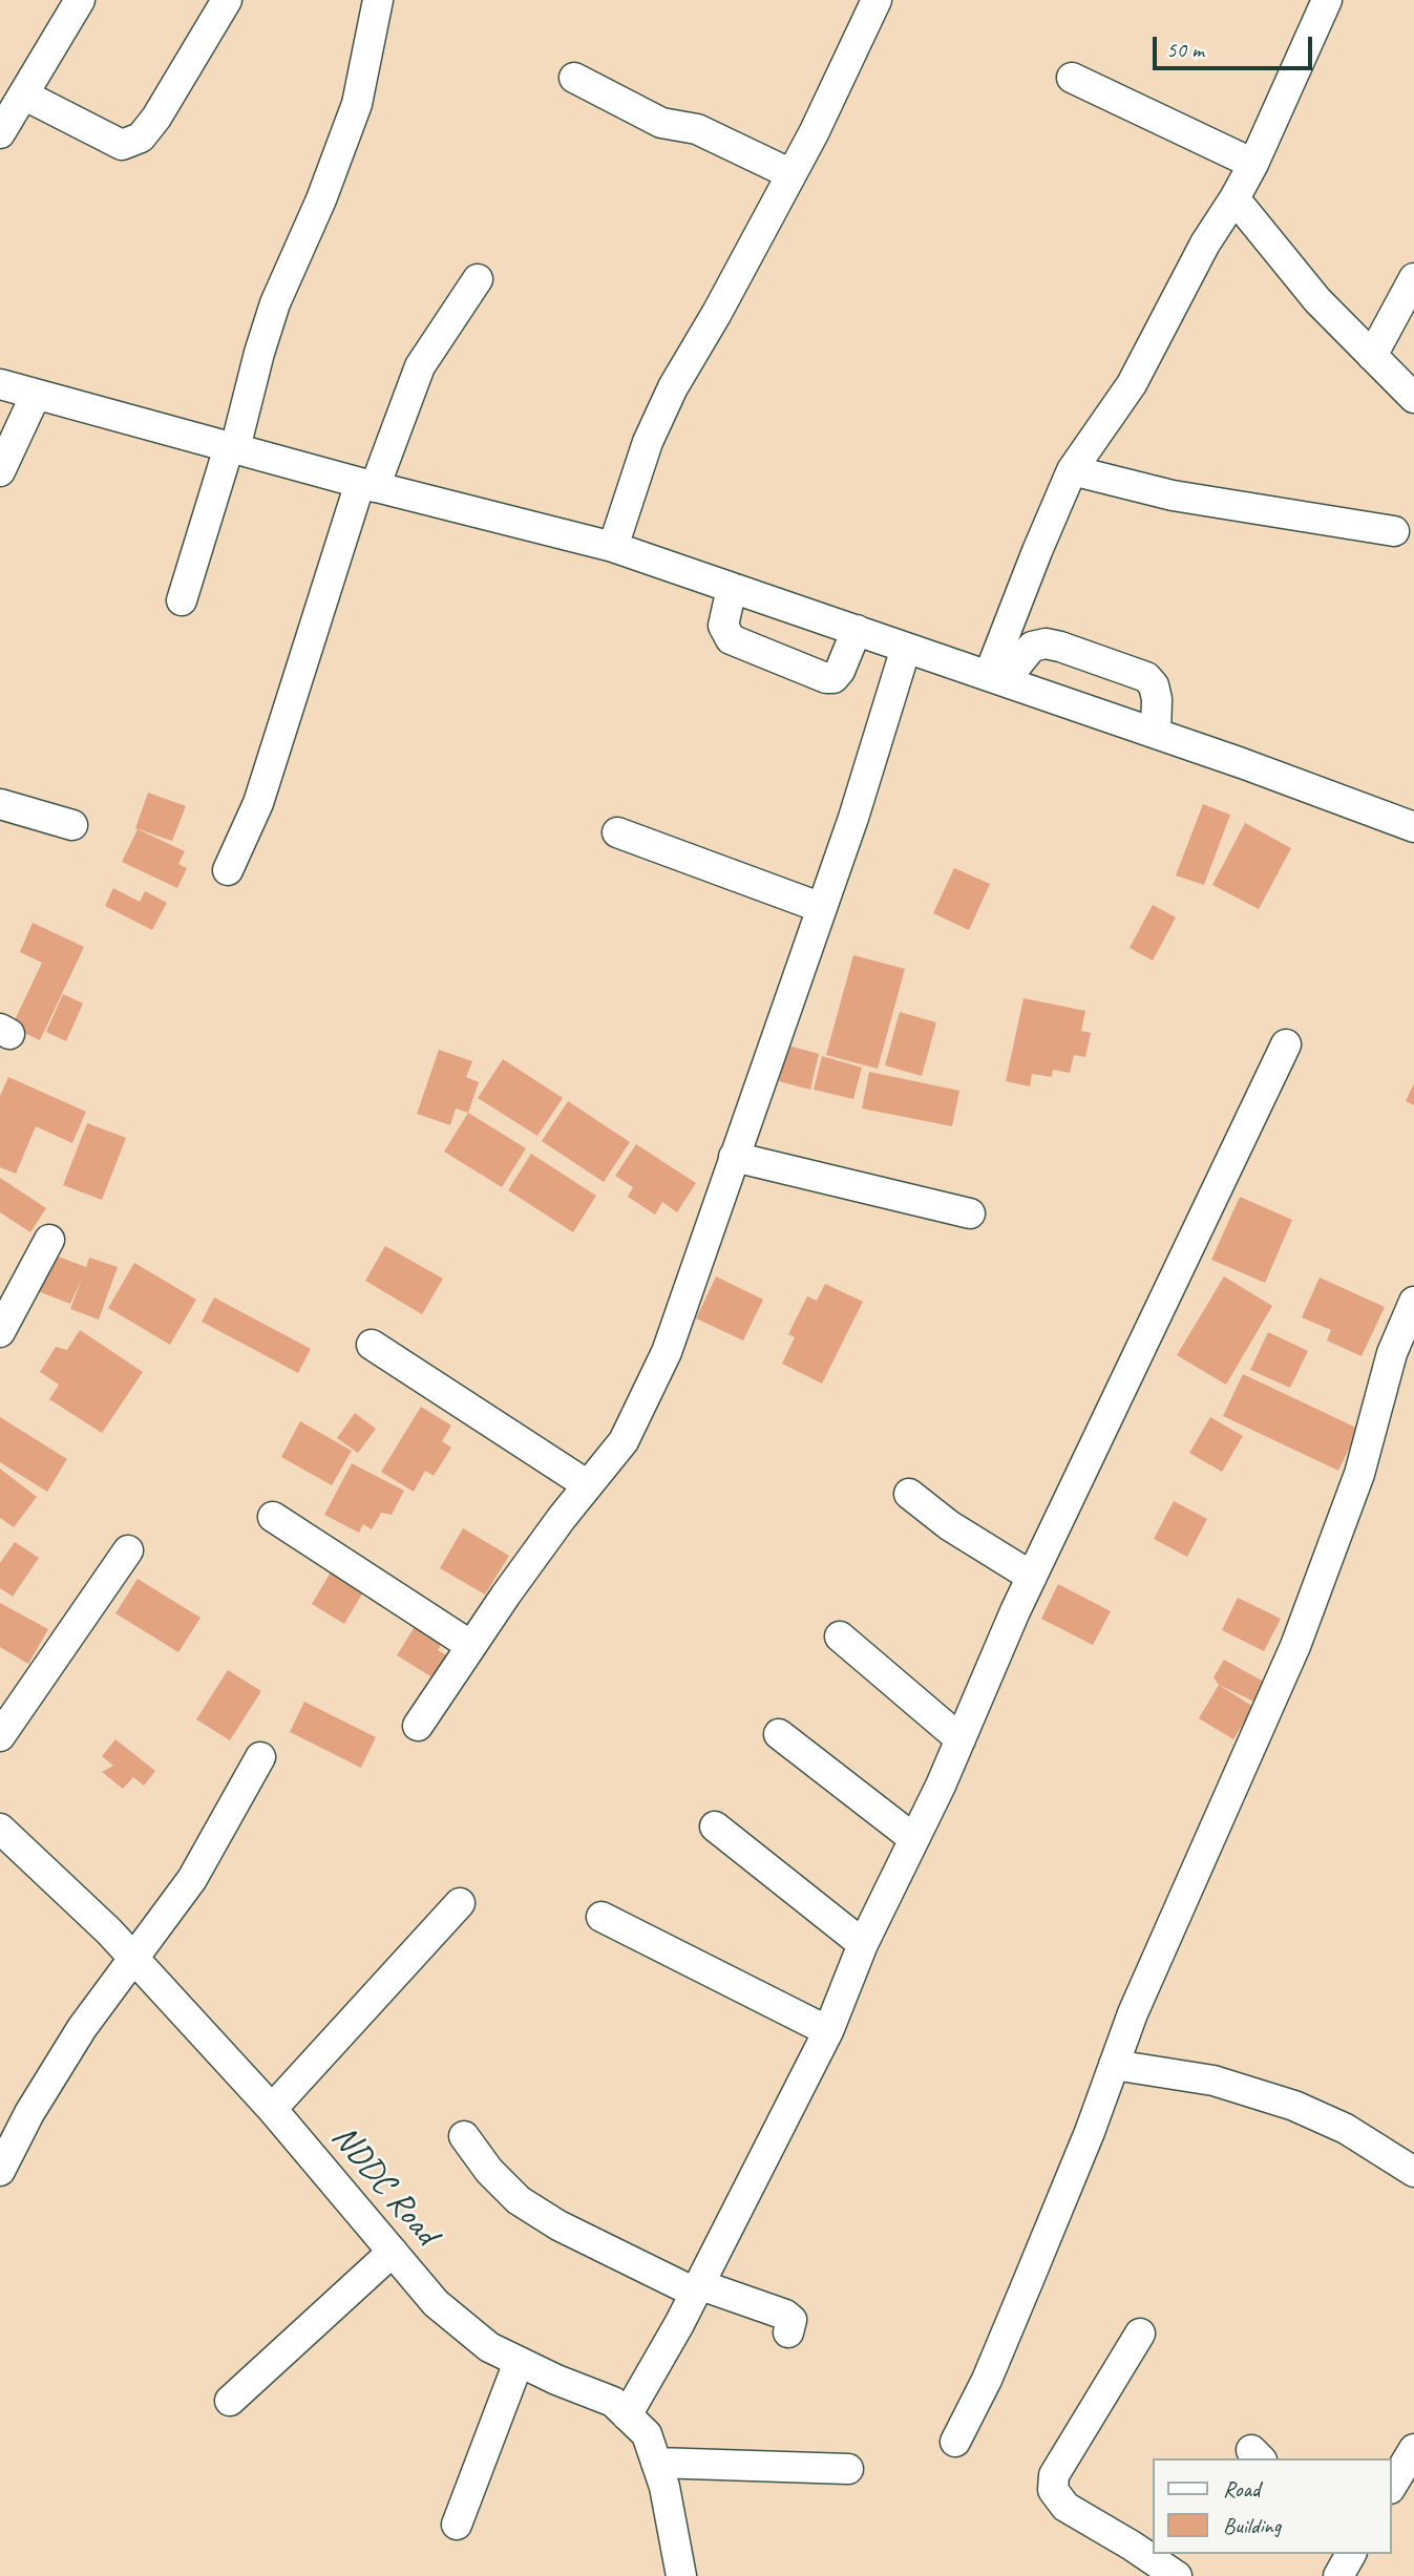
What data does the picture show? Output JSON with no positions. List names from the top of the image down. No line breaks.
{"streets":{"street":["NDDC Road"]},"legend":["Road","Building"],"scale_bar":"50 m"}
